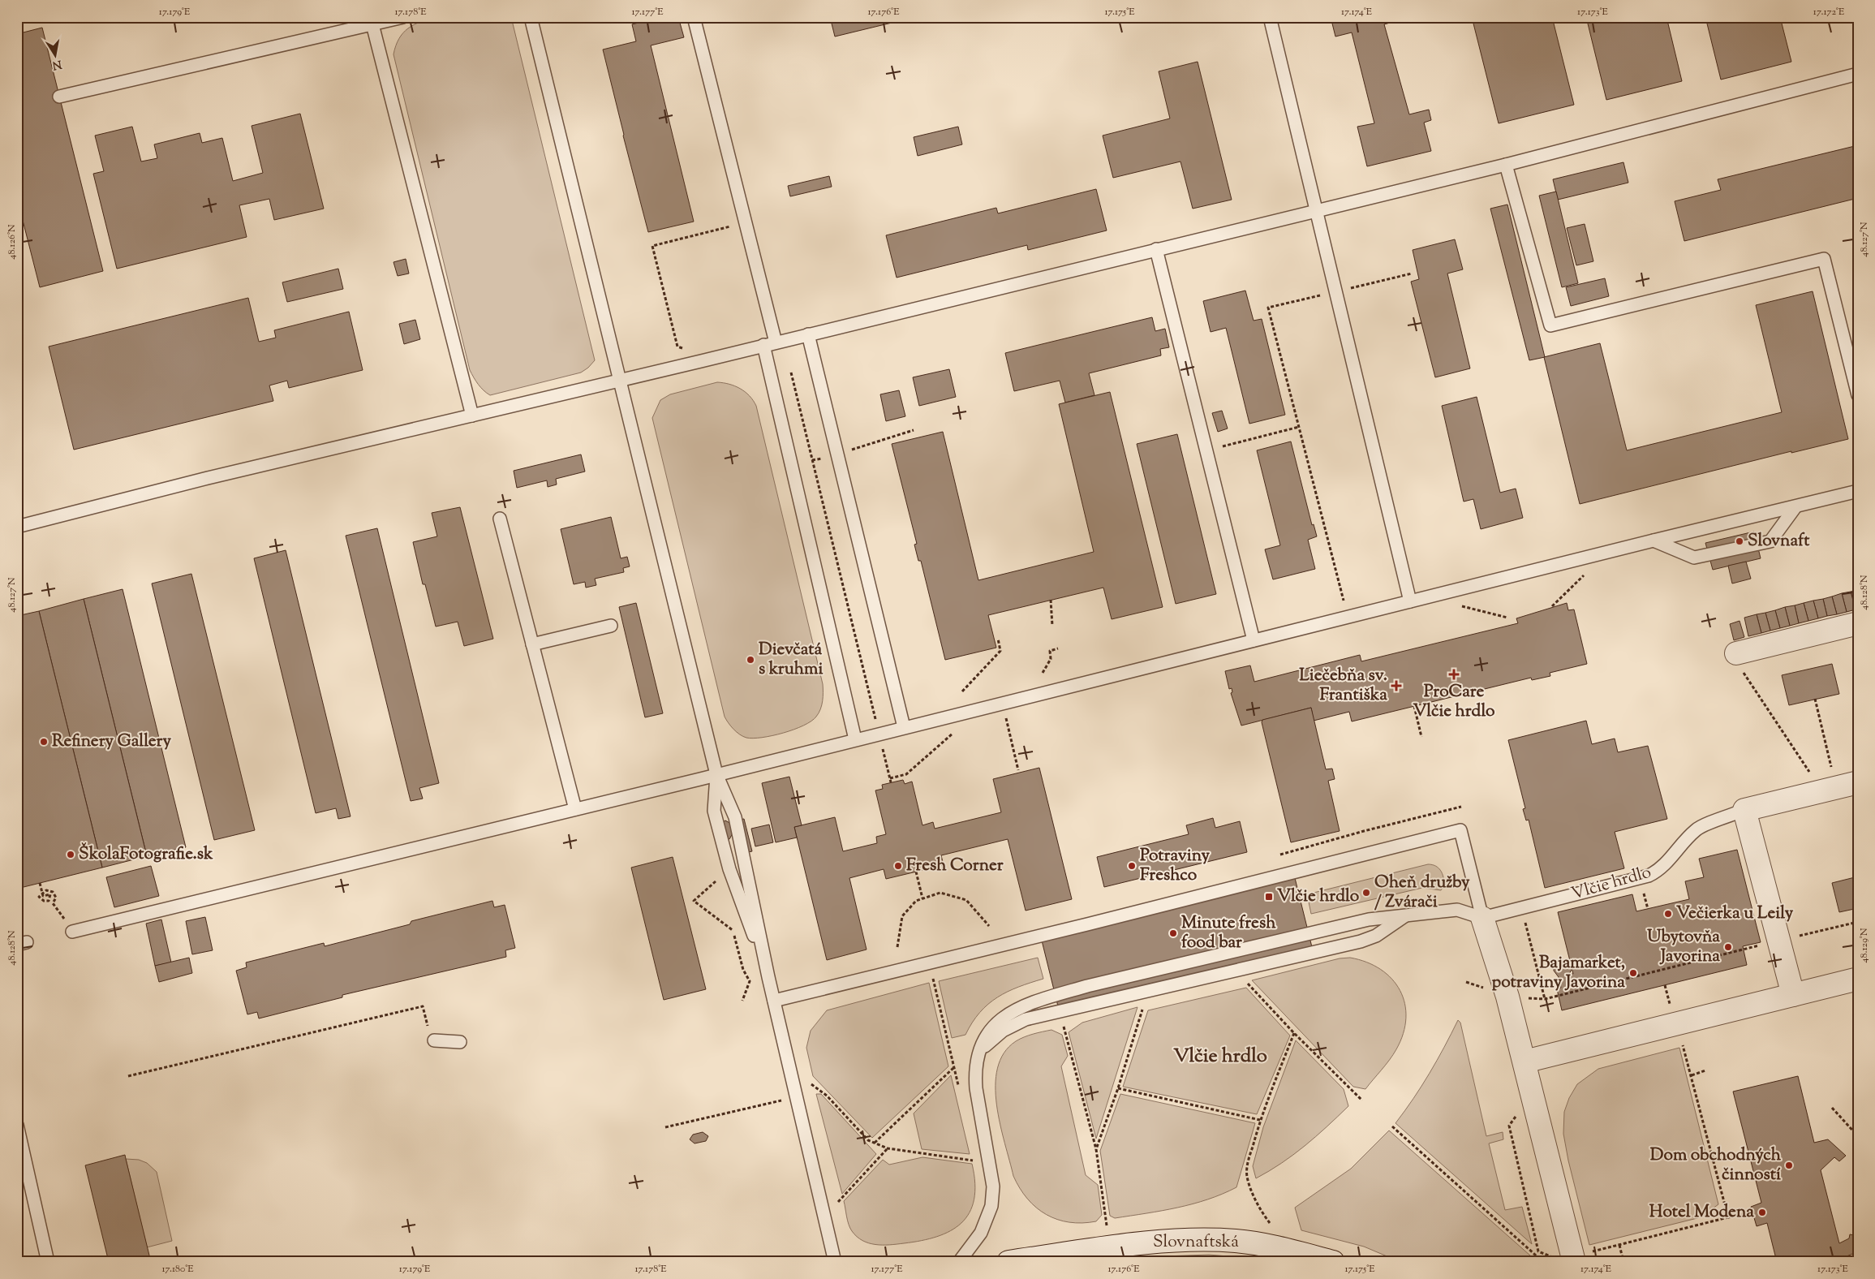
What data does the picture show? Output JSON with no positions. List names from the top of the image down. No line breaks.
{"streets":{"street":["Vlčie hrdlo","Slovnaftská"]},"districts":["Vlčie hrdlo"],"places":{"other":["Slovnaft","Dievčatá s kruhmi","Refinery Gallery","ŠkolaFotografie.sk","Fresh Corner","Potraviny Freshco","Oheň družby / Zvárači","Večierka u Leily","Minute fresh food bar","Ubytovňa Javorina","Bajamarket, potraviny Javorina","Dom obchodných činností","Hotel Modena"],"health":["ProCare Vlčie hrdlo","Liečebňa sv. Františka"],"transit":["Vlčie hrdlo"]},"north":"bottom","coordinates":["17.179°E","17.178°E","17.177°E","17.176°E","17.175°E","17.174°E","17.173°E","17.172°E","48.127°N","48.126°N","48.128°N","48.129°N","17.180°E"]}
